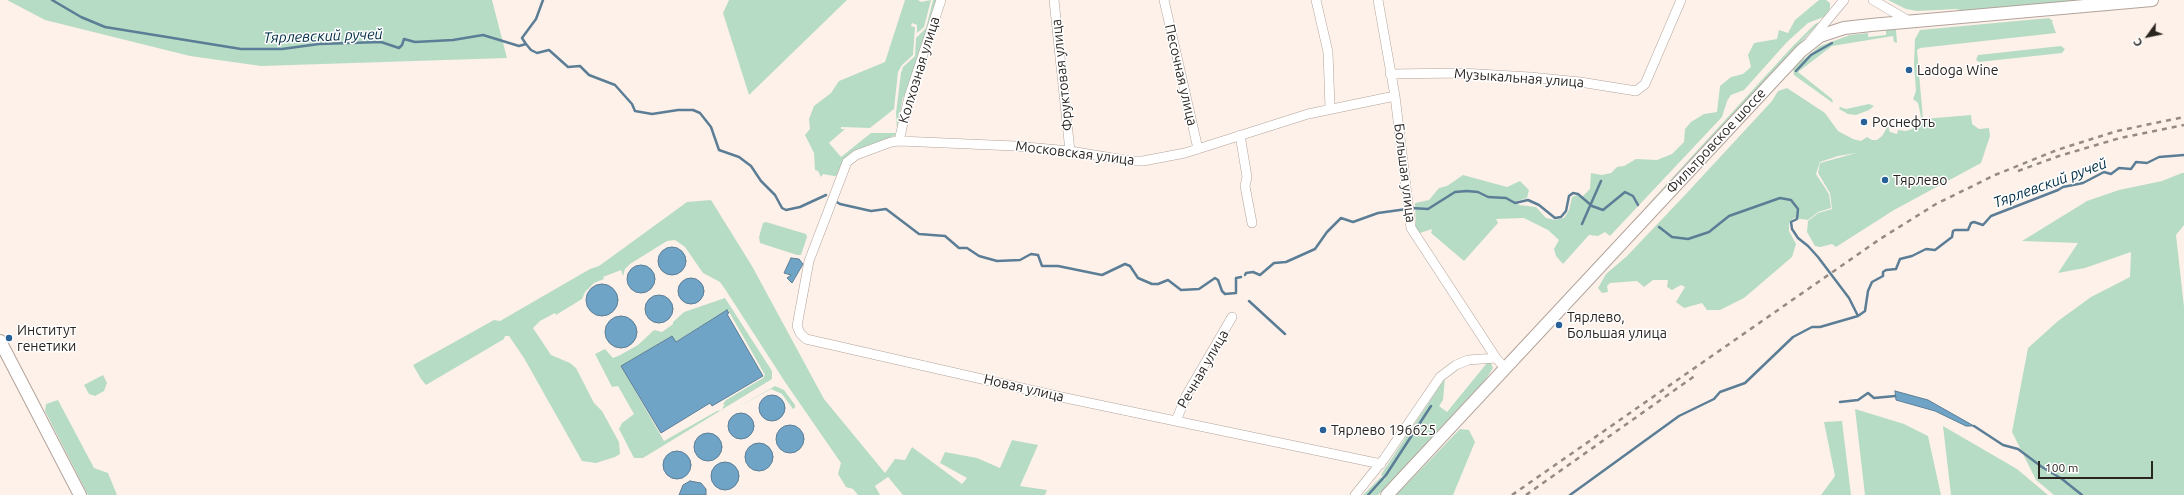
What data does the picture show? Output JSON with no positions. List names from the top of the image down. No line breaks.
{"streets":{"main road":["Фильтровское шоссе"],"street":["Колхозная улица","Фруктовая улица","Песочная улица","Музыкальная улица","Московская улица","Большая улица","Речная улица","Новая улица"]},"crossings":[["Колхозная улица","Московская улица"],["Фруктовая улица","Московская улица"],["Песочная улица","Московская улица"],["Музыкальная улица","Большая улица"],["Фильтровское шоссе","Большая улица"],["Московская улица","Большая улица"],["Московская улица","Новая улица"],["Речная улица","Новая улица"]],"water":["Тярлевский ручей"],"places":["Ladoga Wine","Роснефть","Тярлево","Тярлево, Большая улица","Институт генетики","Тярлево 196625"],"scale_bar":"100 m","north":"bottom left"}
